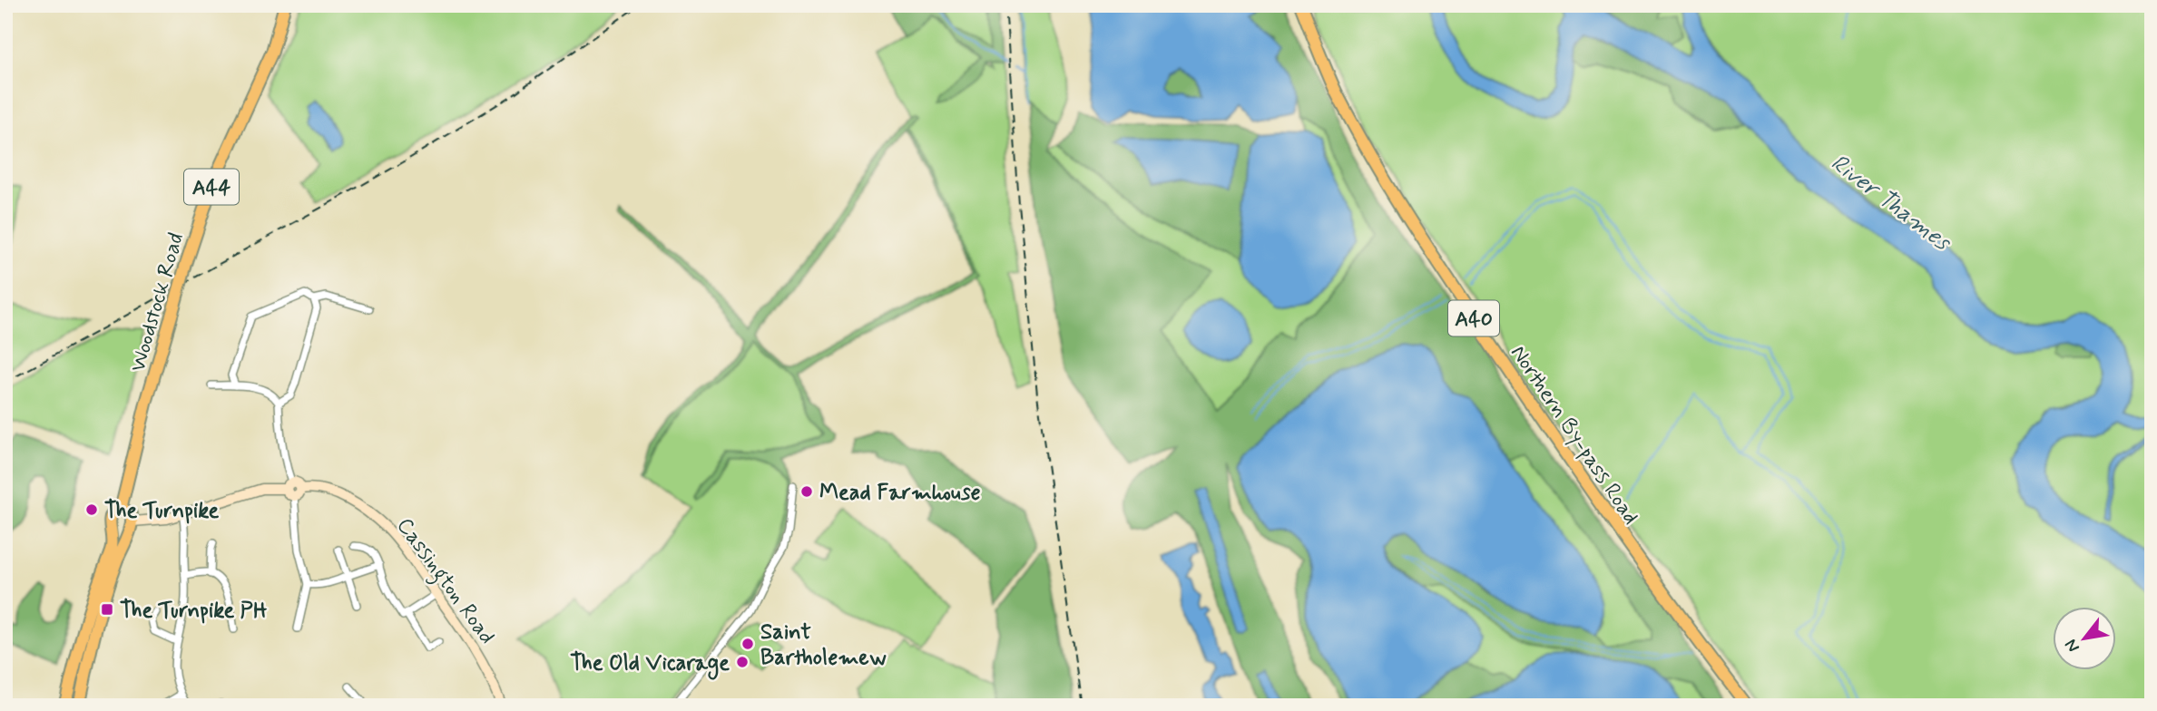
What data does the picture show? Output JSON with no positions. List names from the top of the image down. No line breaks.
{"streets":{"highway":["A44","Woodstock Road","A40","Northern By-pass Road"],"street":["Cassington Road"]},"crossings":[["A44","Woodstock Road"]],"water":["River Thames"],"places":{"other":["Mead Farmhouse","The Turnpike","Saint Bartholemew","The Old Vicarage"],"transit":["The Turnpike PH"]},"north":"bottom left"}
